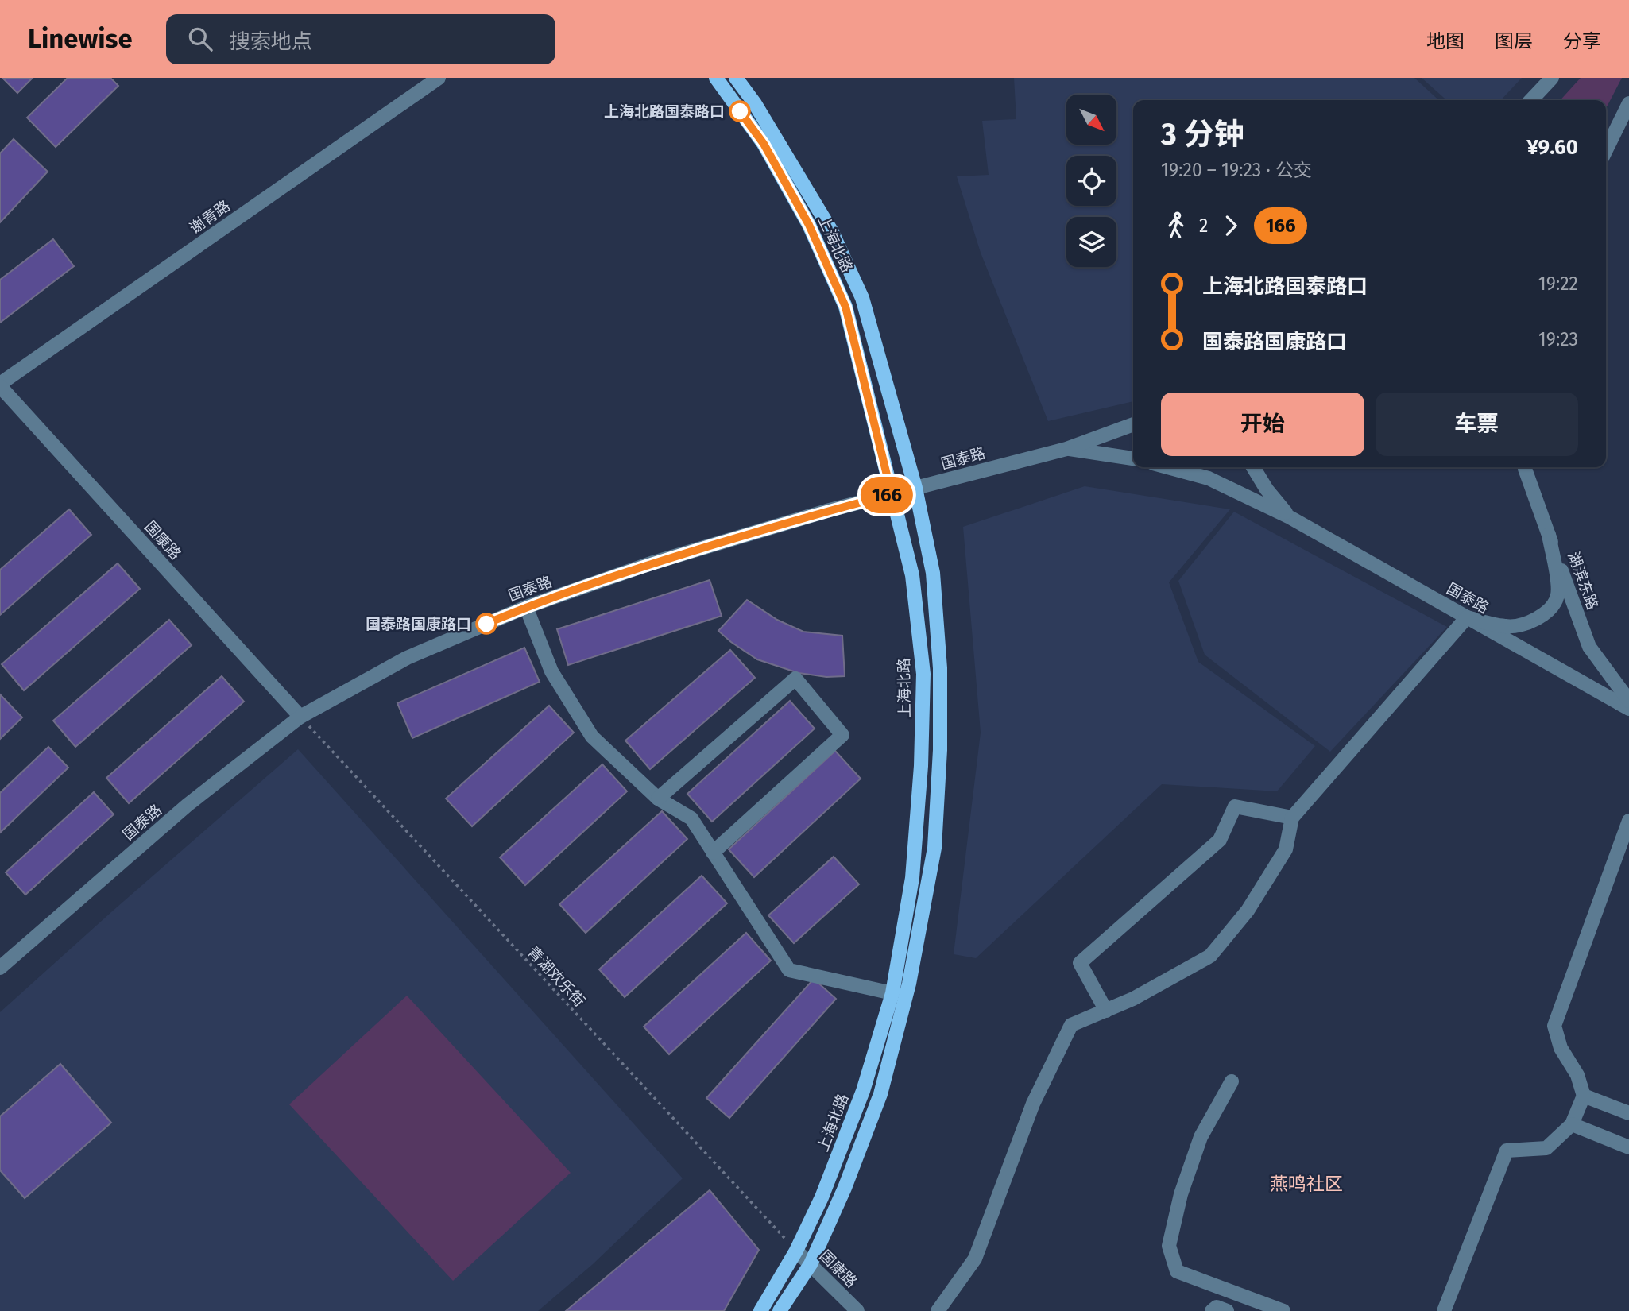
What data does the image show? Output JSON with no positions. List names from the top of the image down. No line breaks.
{"streets":{"main road":["上海北路"],"street":["谢青路","国泰路","国康路","湖滨东路"],"path":["青湖欢乐街"]},"crossings":[["谢青路","国康路"],["上海北路","国泰路"],["上海北路","国康路"],["上海北路","青湖欢乐街"],["国泰路","国康路"],["国泰路","青湖欢乐街"],["国康路","青湖欢乐街"]],"districts":["燕鸣社区"],"places":["上海北路国泰路口","国泰路国康路口"],"lines":["bus line 166"],"north":"bottom right","page":{"header":"Linewise","search":"搜索地点","nav":["地图","图层","分享"],"on_map":"166","heading":["3 分钟","19:20 – 19:23 · 公交","¥9.60"],"legs":["2","166"],"list":[{"name":"上海北路国泰路口","value":"19:22"},{"name":"国泰路国康路口","value":"19:23"}],"buttons":["开始","车票"]}}
